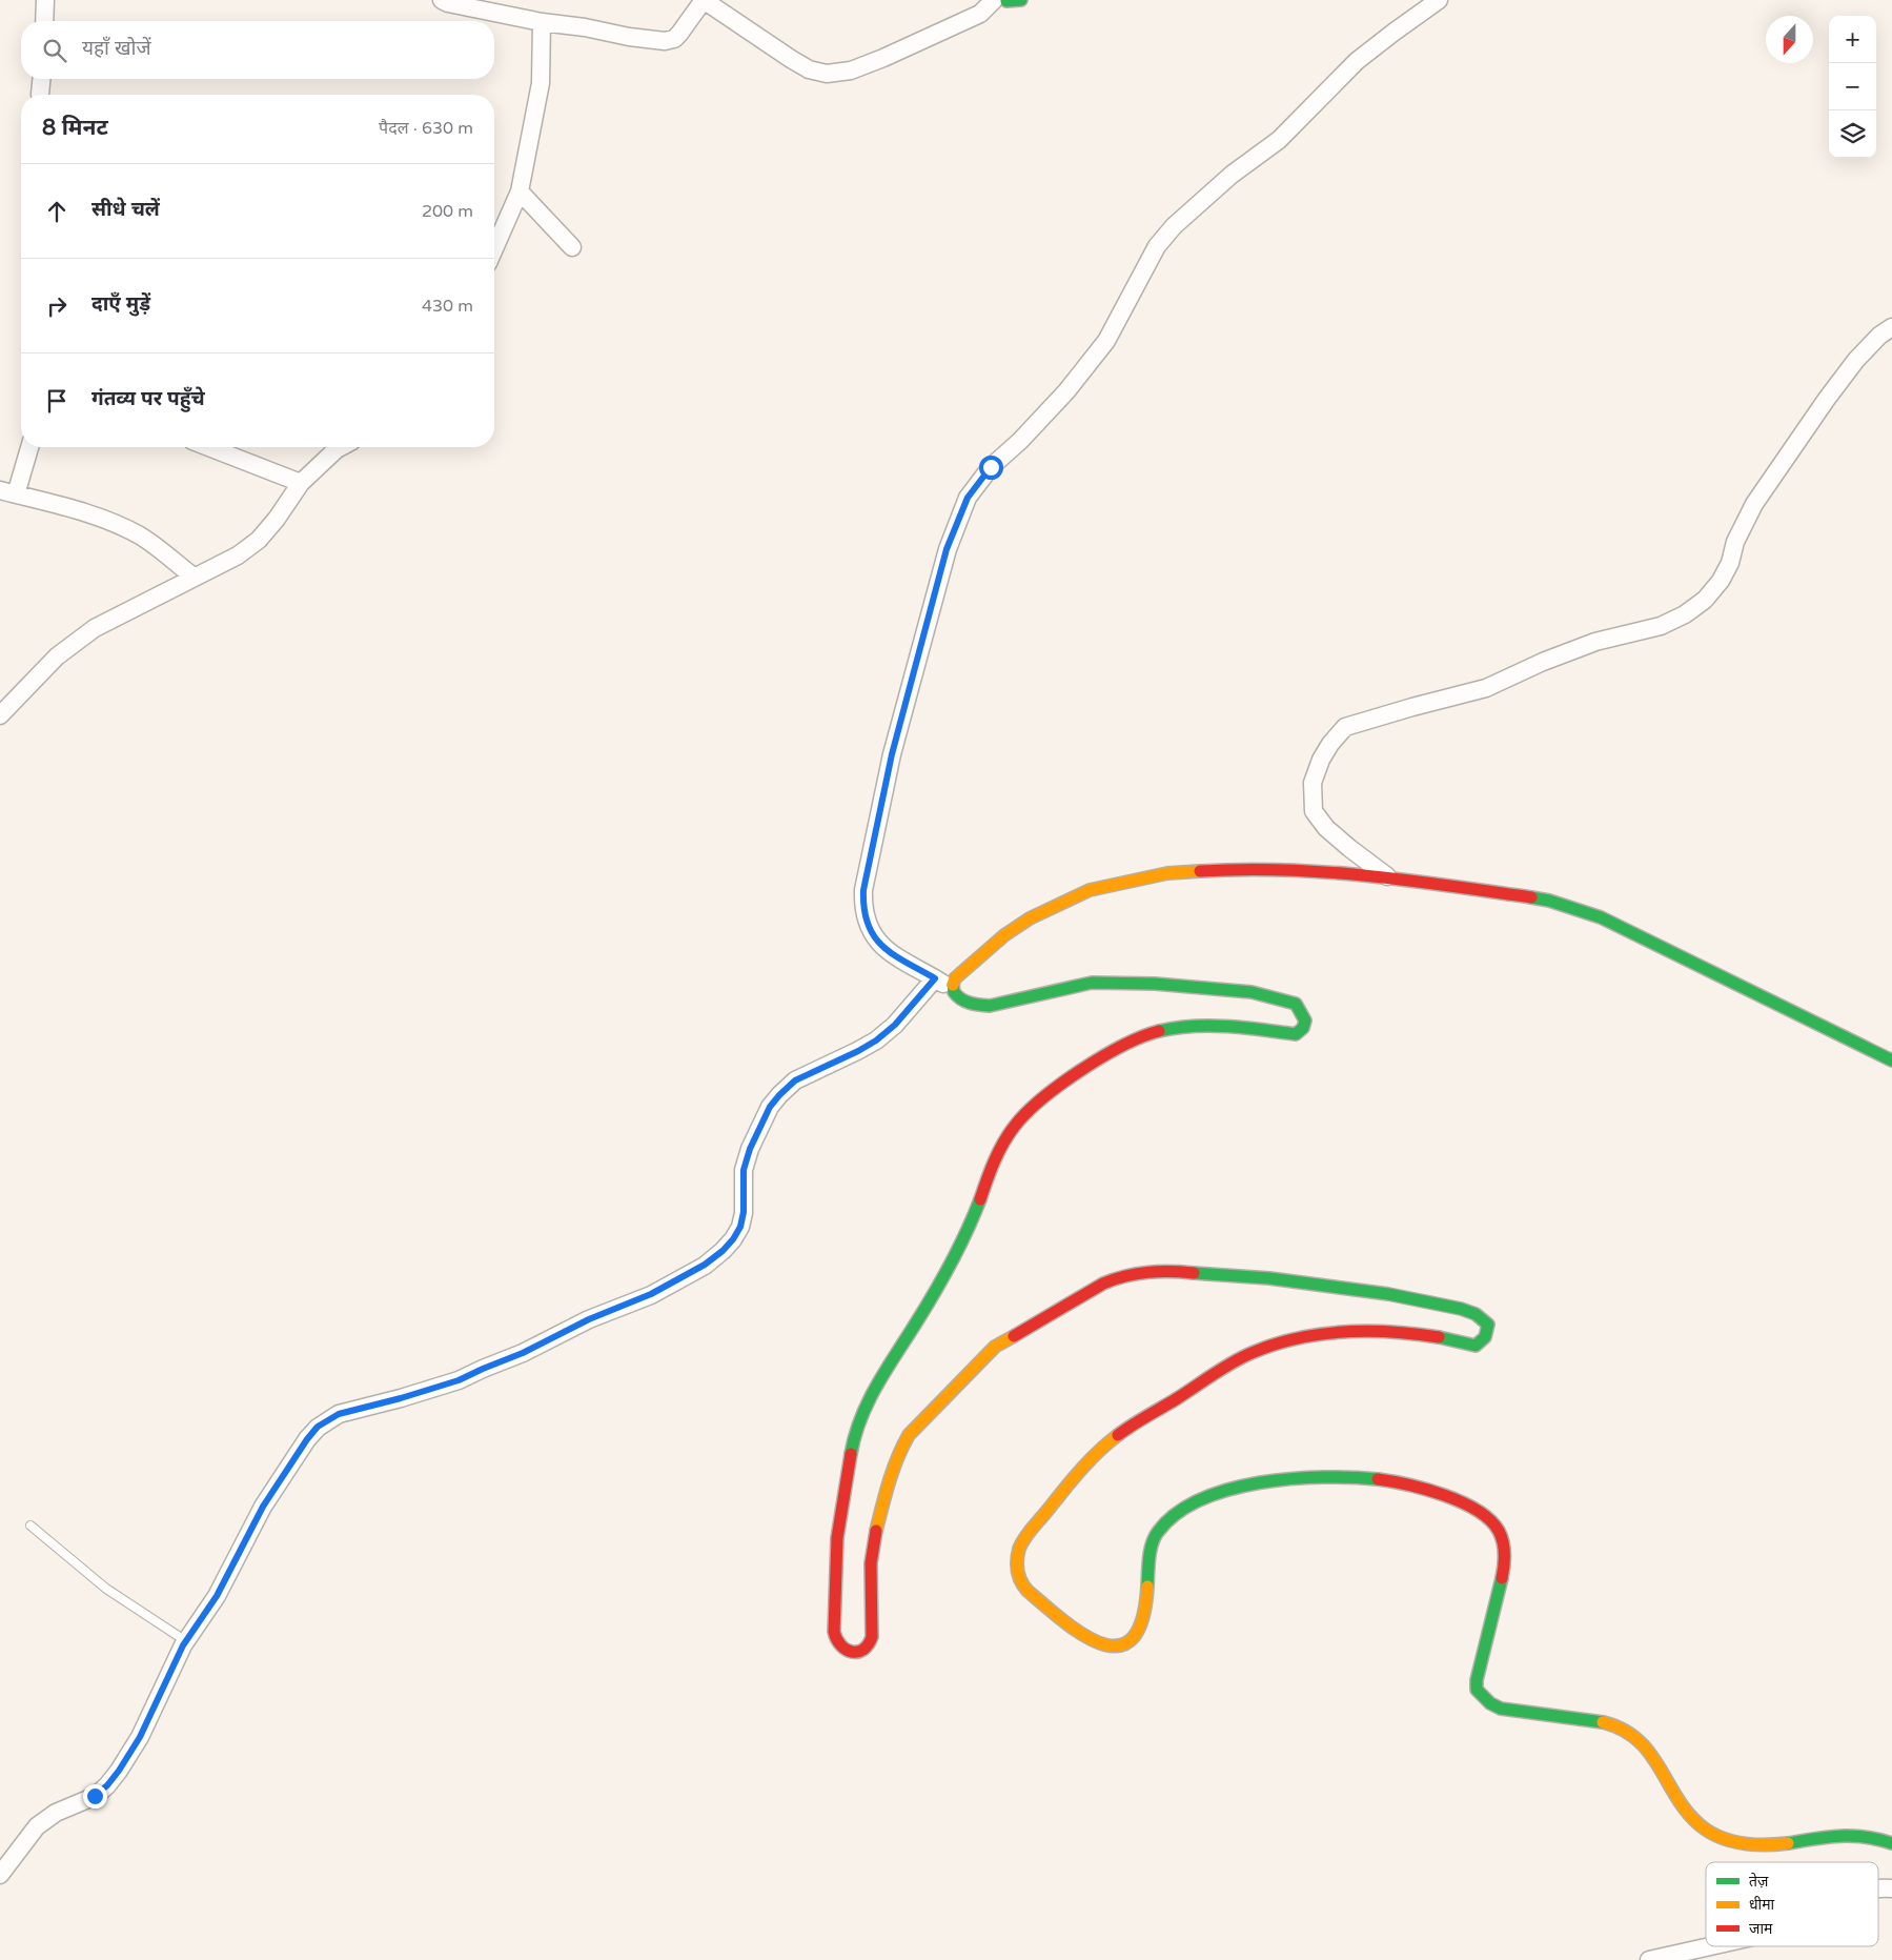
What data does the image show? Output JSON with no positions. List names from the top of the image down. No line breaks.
{"legend":["तेज़","धीमा","जाम"],"north":"bottom","page":{"map_buttons":["+","−"],"search":"यहाँ खोजें","heading":["8 मिनट","पैदल · 630 m"],"list":[["सीधे चलें","200 m"],["दाएँ मुड़ें","430 m"],"गंतव्य पर पहुँचे"]}}
